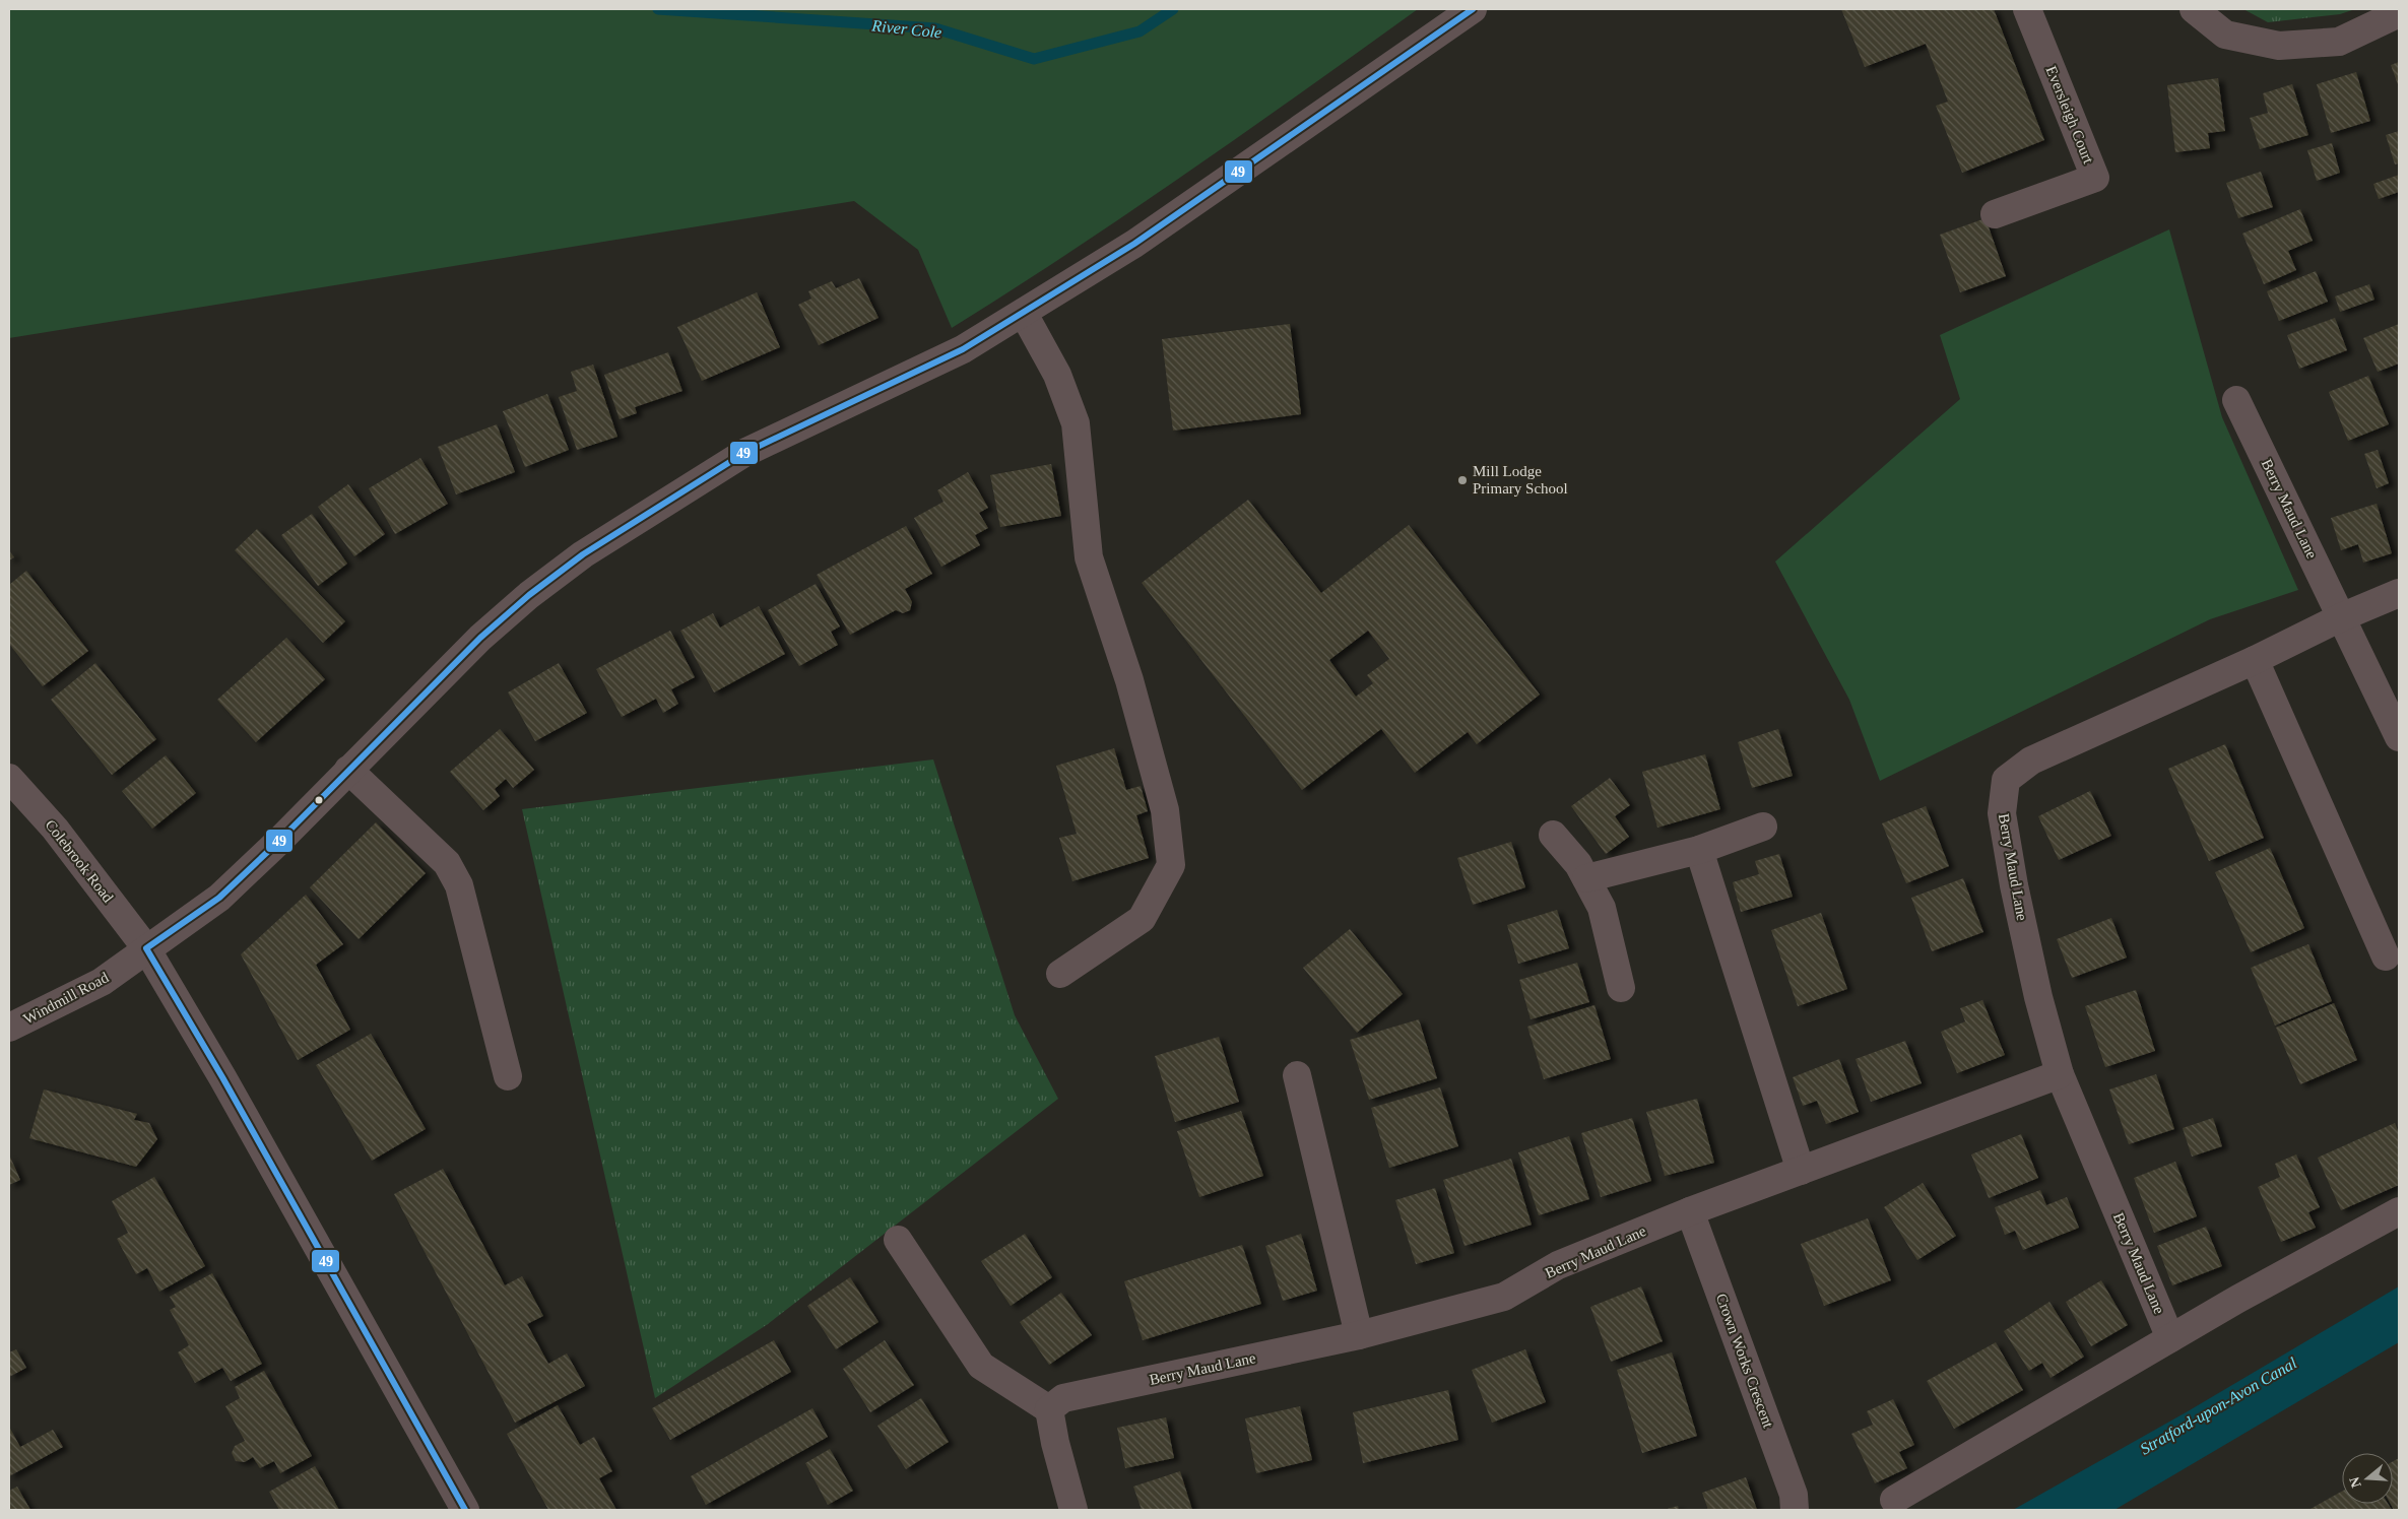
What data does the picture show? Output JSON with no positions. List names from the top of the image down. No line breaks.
{"streets":{"street":["Eversleigh Court","Berry Maud Lane","Colebrook Road","Windmill Road","Crown Works Crescent"]},"crossings":[["Berry Maud Lane","Crown Works Crescent"],["Colebrook Road","Windmill Road"]],"water":["River Cole","Stratford-upon-Avon Canal"],"places":["Mill Lodge Primary School"],"lines":["transit line 49"],"north":"left"}
